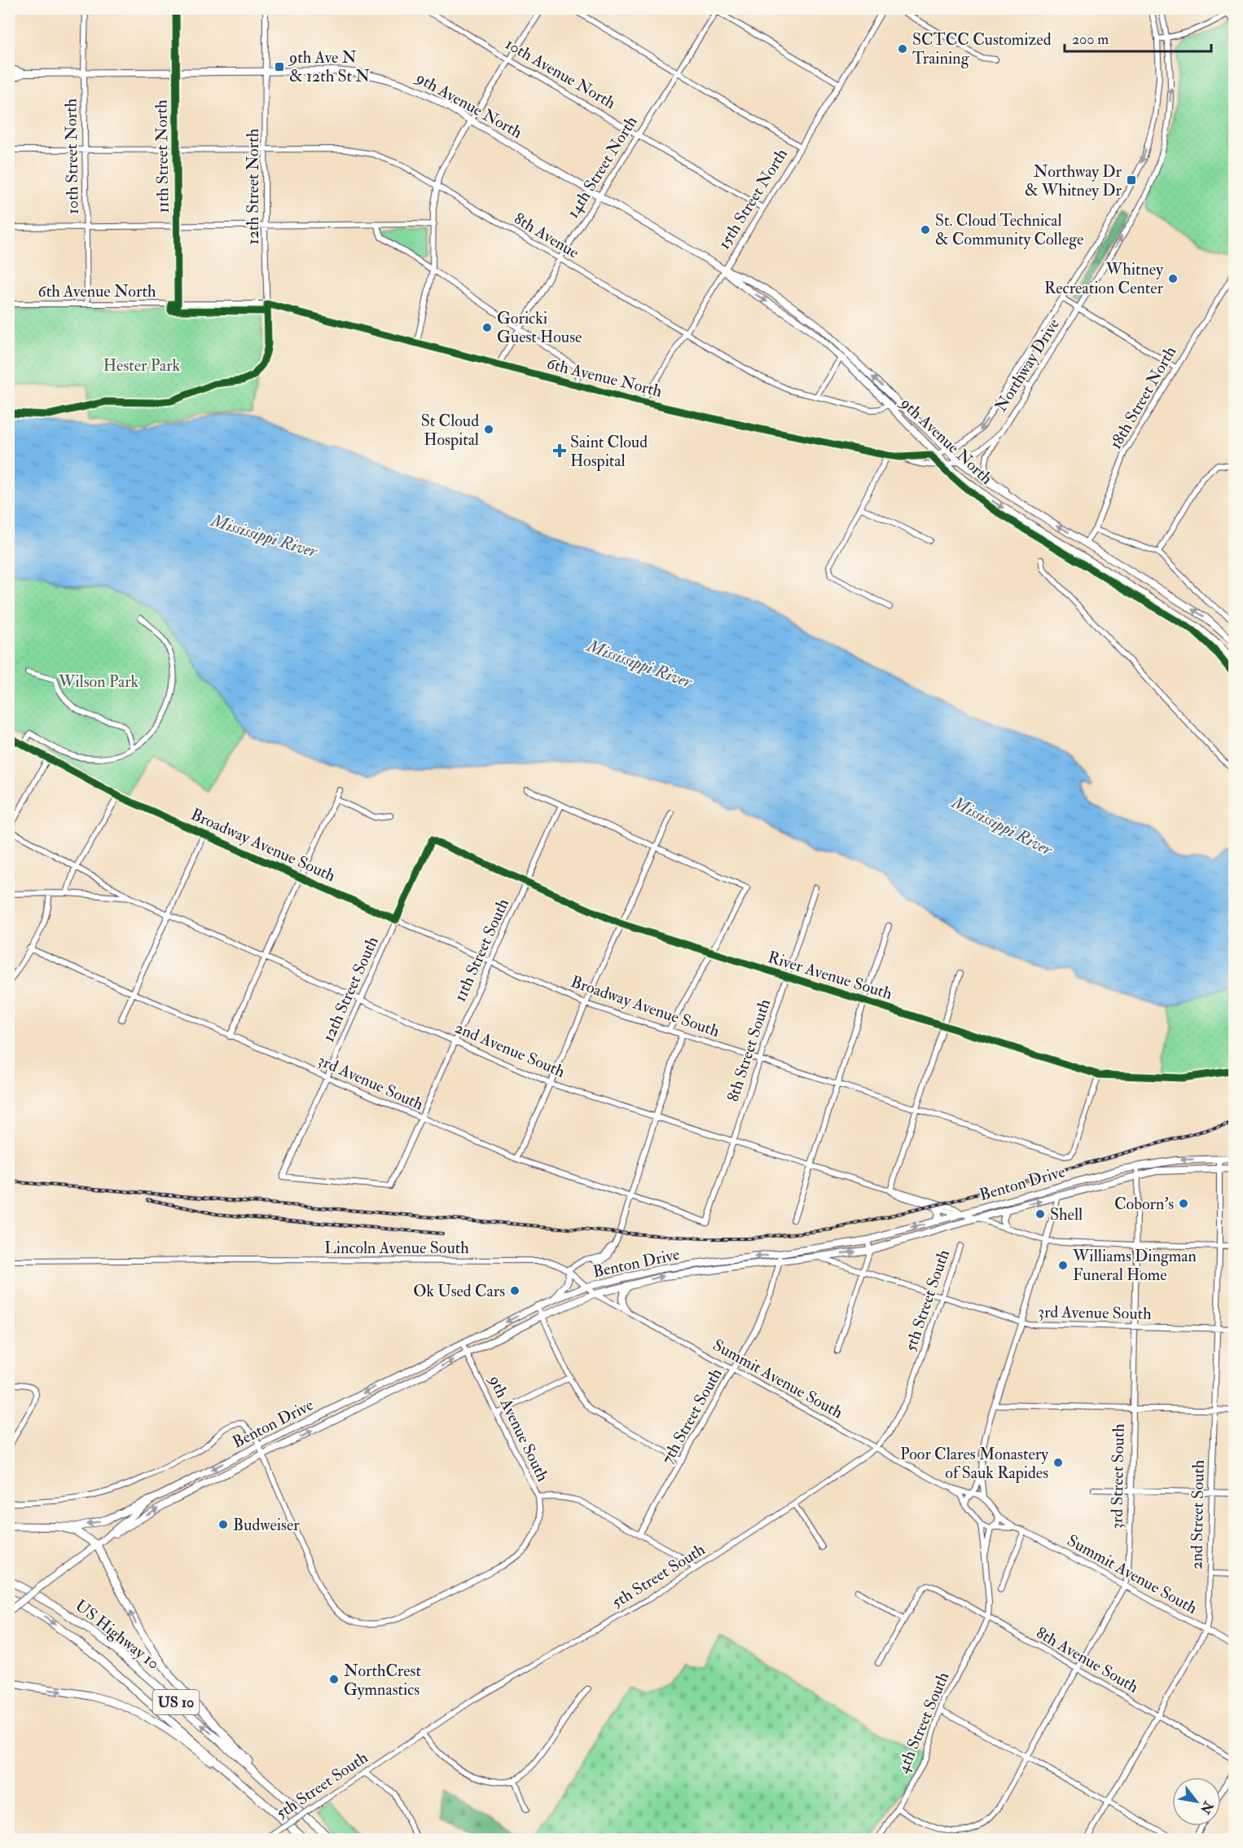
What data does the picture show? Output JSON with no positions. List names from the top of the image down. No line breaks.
{"streets":{"highway":["US Highway 10","US 10"],"main road":["9th Avenue North","Benton Drive"],"street":["10th Avenue North","10th Street North","11th Street North","14th Street North","12th Street North","15th Street North","8th Avenue","6th Avenue North","Northway Drive","18th Street North","Broadway Avenue South","11th Street South","River Avenue South","12th Street South","2nd Avenue South","8th Street South","3rd Avenue South","Lincoln Avenue South","5th Street South","Summit Avenue South","7th Street South","9th Avenue South","3rd Street South","2nd Street South","8th Avenue South","4th Street South"]},"crossings":[["10th Avenue North","14th Street North"],["10th Avenue North","15th Street North"],["9th Avenue North","10th Street North"],["9th Avenue North","11th Street North"],["9th Avenue North","14th Street North"],["9th Avenue North","12th Street North"],["9th Avenue North","15th Street North"],["9th Avenue North","8th Avenue"],["9th Avenue North","6th Avenue North"],["9th Avenue North","Northway Drive"],["9th Avenue North","18th Street North"],["10th Street North","8th Avenue"],["10th Street North","6th Avenue North"],["11th Street North","8th Avenue"],["11th Street North","6th Avenue North"],["14th Street North","8th Avenue"],["14th Street North","6th Avenue North"],["12th Street North","8th Avenue"],["12th Street North","6th Avenue North"],["15th Street North","8th Avenue"],["15th Street North","6th Avenue North"],["6th Avenue North","Northway Drive"],["Broadway Avenue South","11th Street South"],["Broadway Avenue South","River Avenue South"],["Broadway Avenue South","12th Street South"],["Broadway Avenue South","8th Street South"],["11th Street South","River Avenue South"],["11th Street South","12th Street South"],["11th Street South","2nd Avenue South"],["11th Street South","3rd Avenue South"],["River Avenue South","12th Street South"],["River Avenue South","8th Street South"],["12th Street South","2nd Avenue South"],["12th Street South","3rd Avenue South"],["2nd Avenue South","8th Street South"],["2nd Avenue South","Benton Drive"],["2nd Avenue South","3rd Street South"],["2nd Avenue South","2nd Street South"],["8th Street South","3rd Avenue South"],["3rd Avenue South","Benton Drive"],["3rd Avenue South","5th Street South"],["3rd Avenue South","3rd Street South"],["3rd Avenue South","2nd Street South"],["Benton Drive","Lincoln Avenue South"],["Benton Drive","Summit Avenue South"],["Benton Drive","7th Street South"],["Benton Drive","9th Avenue South"],["Benton Drive","3rd Street South"],["Benton Drive","2nd Street South"],["Lincoln Avenue South","Summit Avenue South"],["5th Street South","Summit Avenue South"],["5th Street South","9th Avenue South"],["Summit Avenue South","7th Street South"],["Summit Avenue South","3rd Street South"],["Summit Avenue South","2nd Street South"],["Summit Avenue South","4th Street South"],["7th Street South","9th Avenue South"],["3rd Street South","8th Avenue South"],["3rd Street South","4th Street South"],["2nd Street South","8th Avenue South"],["8th Avenue South","4th Street South"]],"water":["Mississippi River"],"parks":["Hester Park","Wilson Park"],"places":{"other":["SCTCC Customized Training","St. Cloud Technical & Community College","Whitney Recreation Center","Goricki Guest House","St Cloud Hospital","Coborn's","Shell","Williams Dingman Funeral Home","Ok Used Cars","Poor Clares Monastery of Sauk Rapides","Budweiser","NorthCrest Gymnastics"],"transit":["9th Ave N & 12th St N","Northway Dr & Whitney Dr"],"health":["Saint Cloud Hospital"]},"scale_bar":"200 m","north":"bottom right"}
